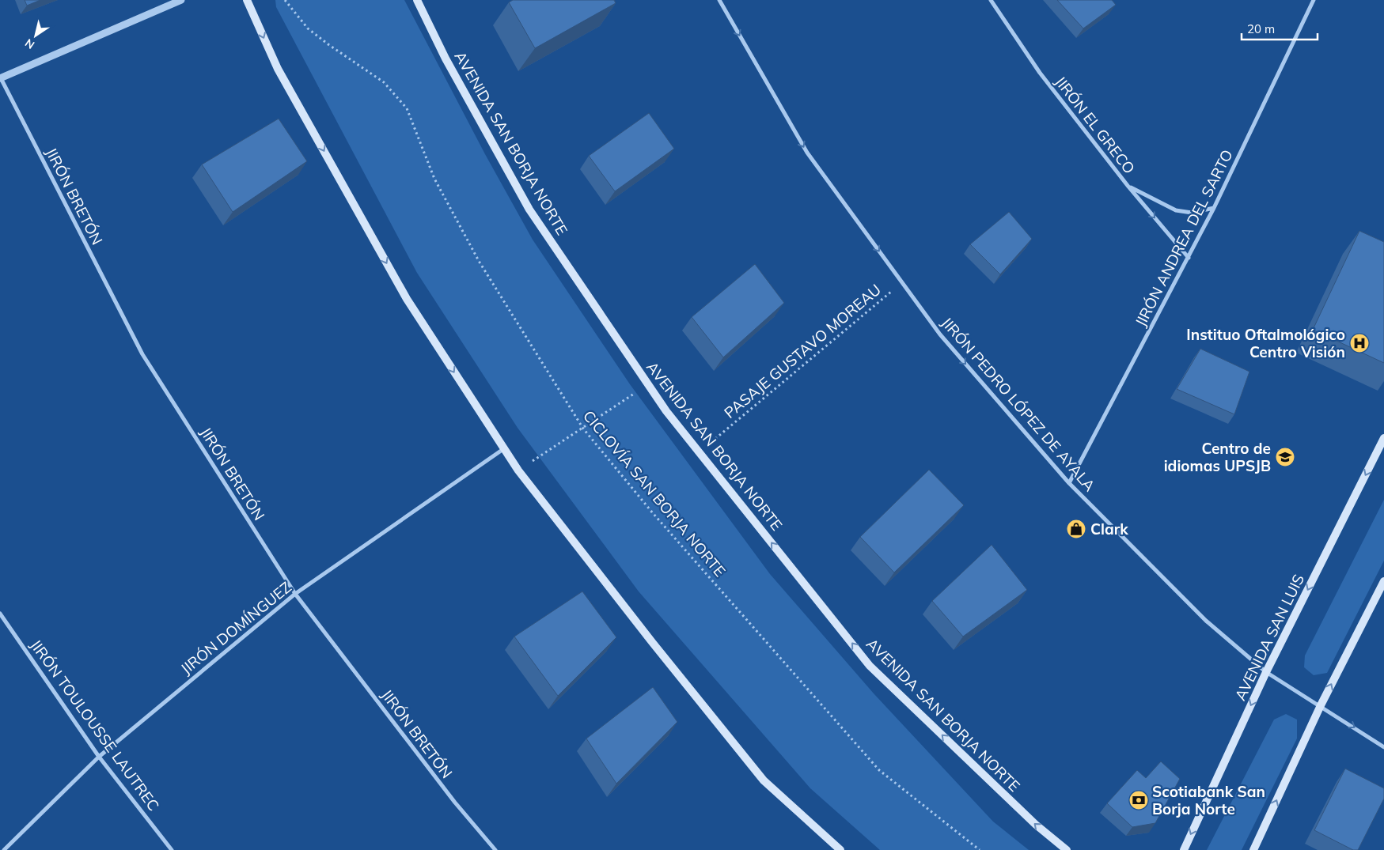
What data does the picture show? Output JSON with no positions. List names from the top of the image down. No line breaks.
{"streets":{"main road":["AVENIDA SAN BORJA NORTE","AVENIDA SAN LUIS"],"street":["JIRÓN EL GRECO","JIRÓN BRETÓN","JIRÓN ANDREA DEL SARTO","JIRÓN PEDRO LÓPEZ DE AYALA","JIRÓN DOMÍNGUEZ","JIRÓN TOULOUSSE LAUTREC"],"path":["PASAJE GUSTAVO MOREAU","CICLOVÍA SAN BORJA NORTE"]},"crossings":[["JIRÓN EL GRECO","JIRÓN ANDREA DEL SARTO"],["AVENIDA SAN BORJA NORTE","PASAJE GUSTAVO MOREAU"],["JIRÓN BRETÓN","JIRÓN DOMÍNGUEZ"],["JIRÓN ANDREA DEL SARTO","JIRÓN PEDRO LÓPEZ DE AYALA"],["PASAJE GUSTAVO MOREAU","JIRÓN PEDRO LÓPEZ DE AYALA"],["JIRÓN PEDRO LÓPEZ DE AYALA","AVENIDA SAN LUIS"],["JIRÓN DOMÍNGUEZ","JIRÓN TOULOUSSE LAUTREC"]],"one_way":["AVENIDA SAN BORJA NORTE","JIRÓN PEDRO LÓPEZ DE AYALA"],"places":{"hospital":["Instituo Oftalmológico Centro Visión"],"school or university":["Centro de idiomas UPSJB"],"shop":["Clark"],"bank":["Scotiabank San Borja Norte"]},"scale_bar":"20 m","north":"bottom left"}
